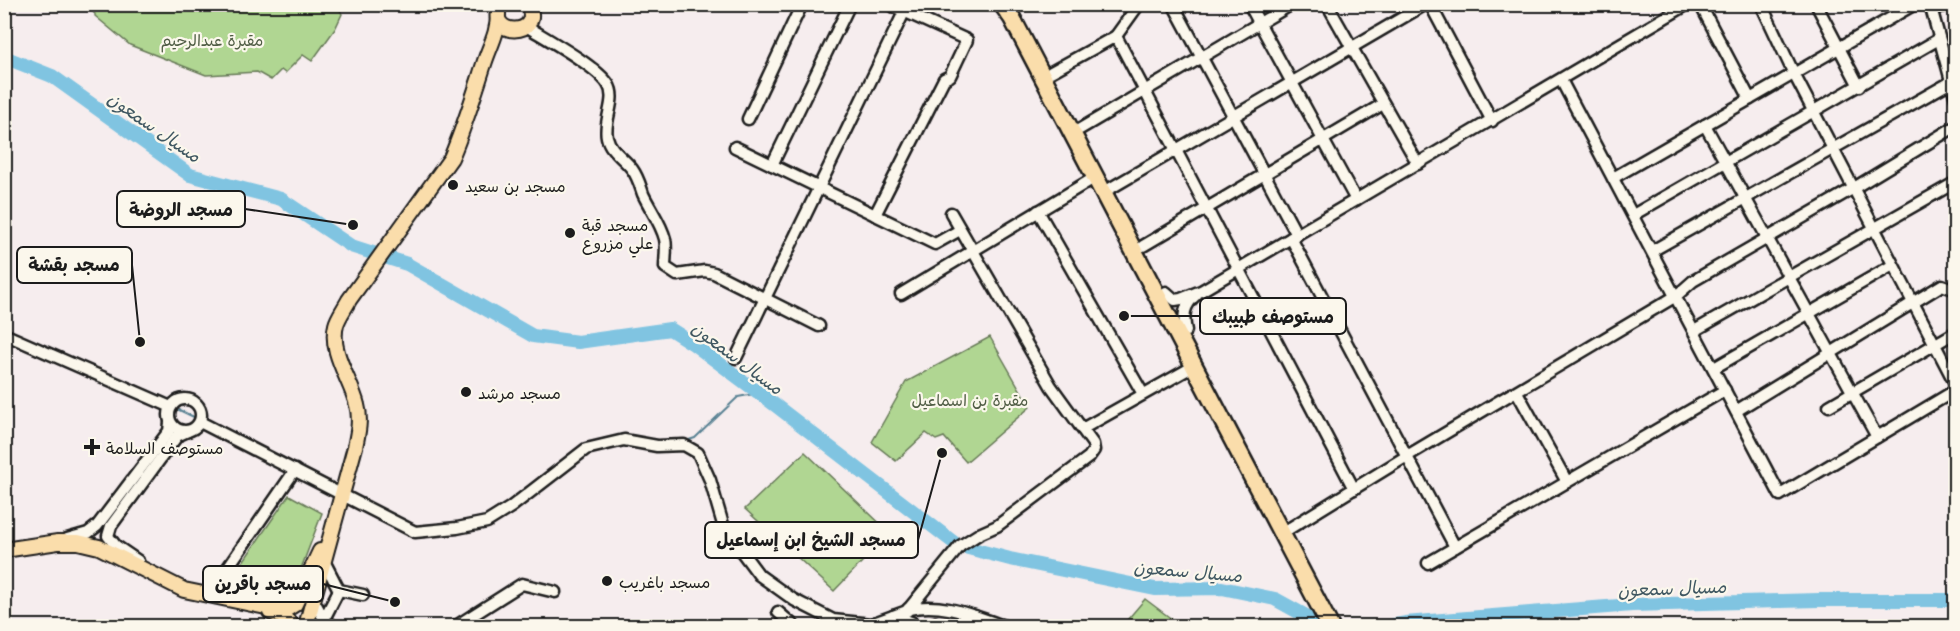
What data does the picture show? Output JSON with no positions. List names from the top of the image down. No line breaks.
{"water":["مسيال سمعون"],"parks":["مقبرة عبدالرحيم","مقبرة بن اسماعيل"],"places":{"other":["مسجد بن سعيد","مسجد الروضة","مسجد قبة علي مزروع","مستوصف طبيبك","مسجد بقشة","مسجد مرشد","مسجد الشيخ ابن إسماعيل","مسجد باغريب","مسجد باقرين"],"health":["مستوصف السلامة"]}}
